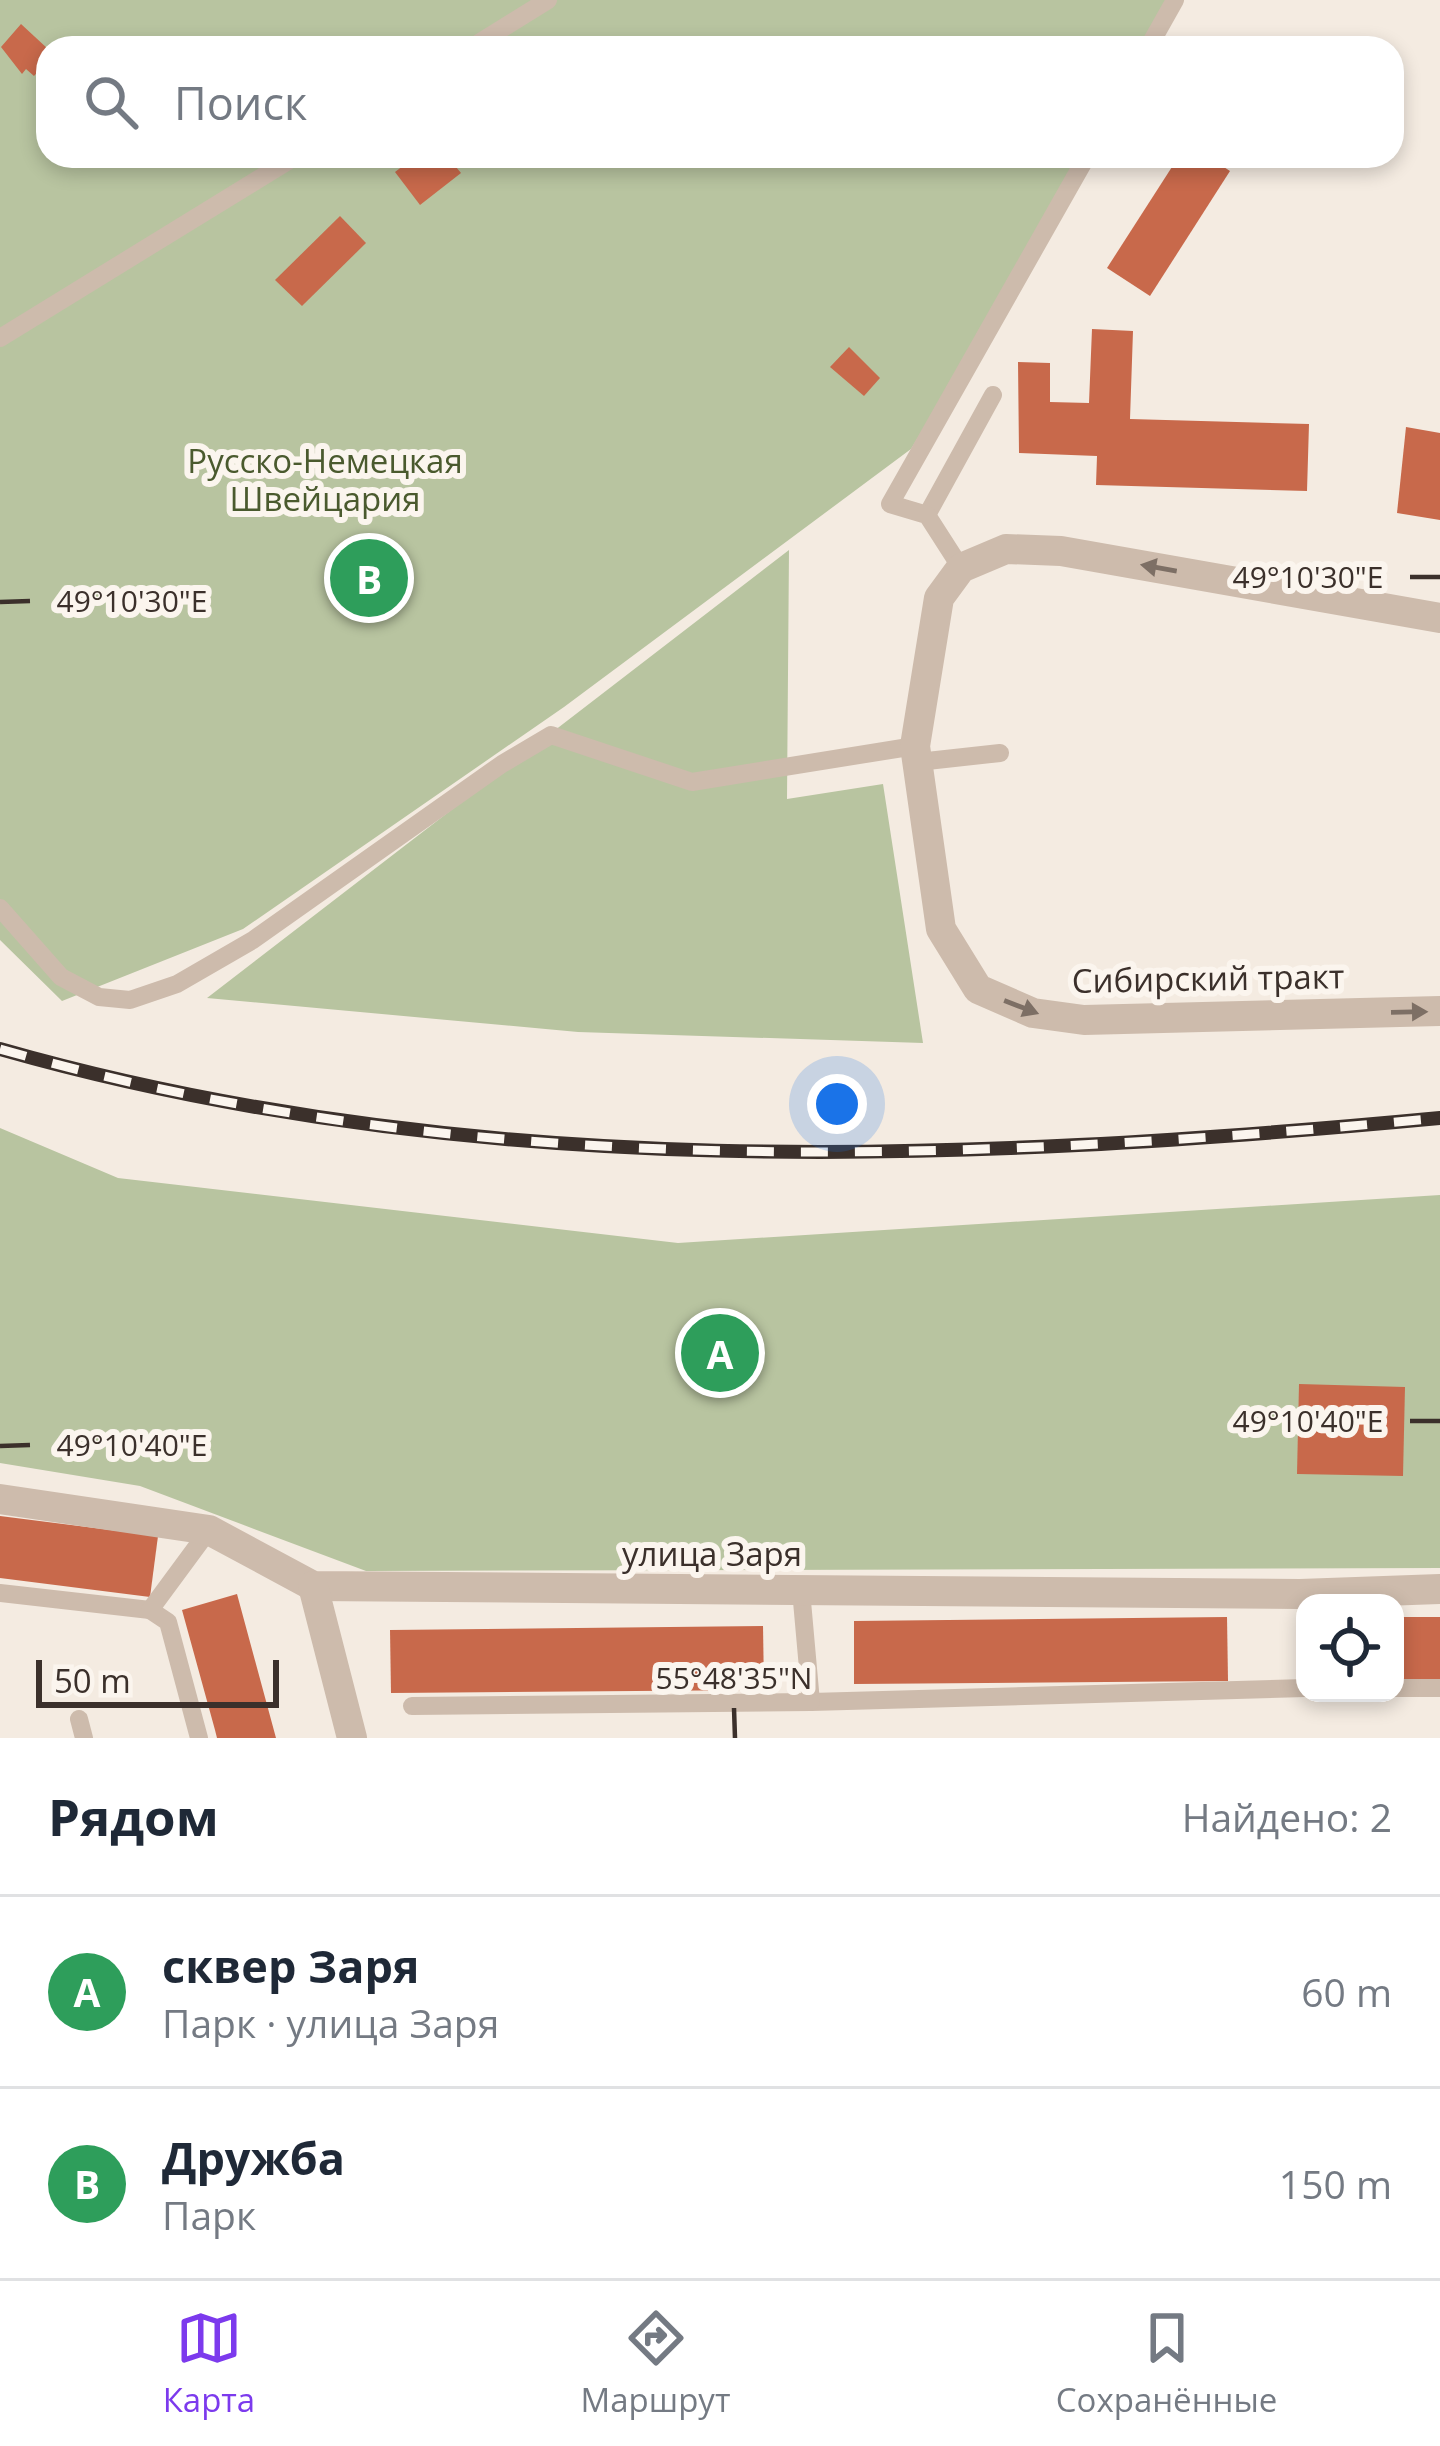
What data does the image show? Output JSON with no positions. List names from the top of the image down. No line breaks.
{"streets":{"street":["Сибирский тракт","улица Заря"]},"one_way":["Сибирский тракт"],"parks":["Русско-Немецкая Швейцария"],"scale_bar":"50 m","page":{"search":"Поиск","pins":["B","A"],"scale":"50 m","heading":["Рядом","Найдено: 2"],"list":[{"mark":"A","name":"сквер Заря","note":"Парк · улица Заря","value":"60 m"},{"mark":"B","name":"Дружба","note":"Парк","value":"150 m"}],"nav":["Карта","Маршрут","Сохранённые"]},"coordinates":["49°10'30\"E","49°10'40\"E","55°48'35\"N"]}
